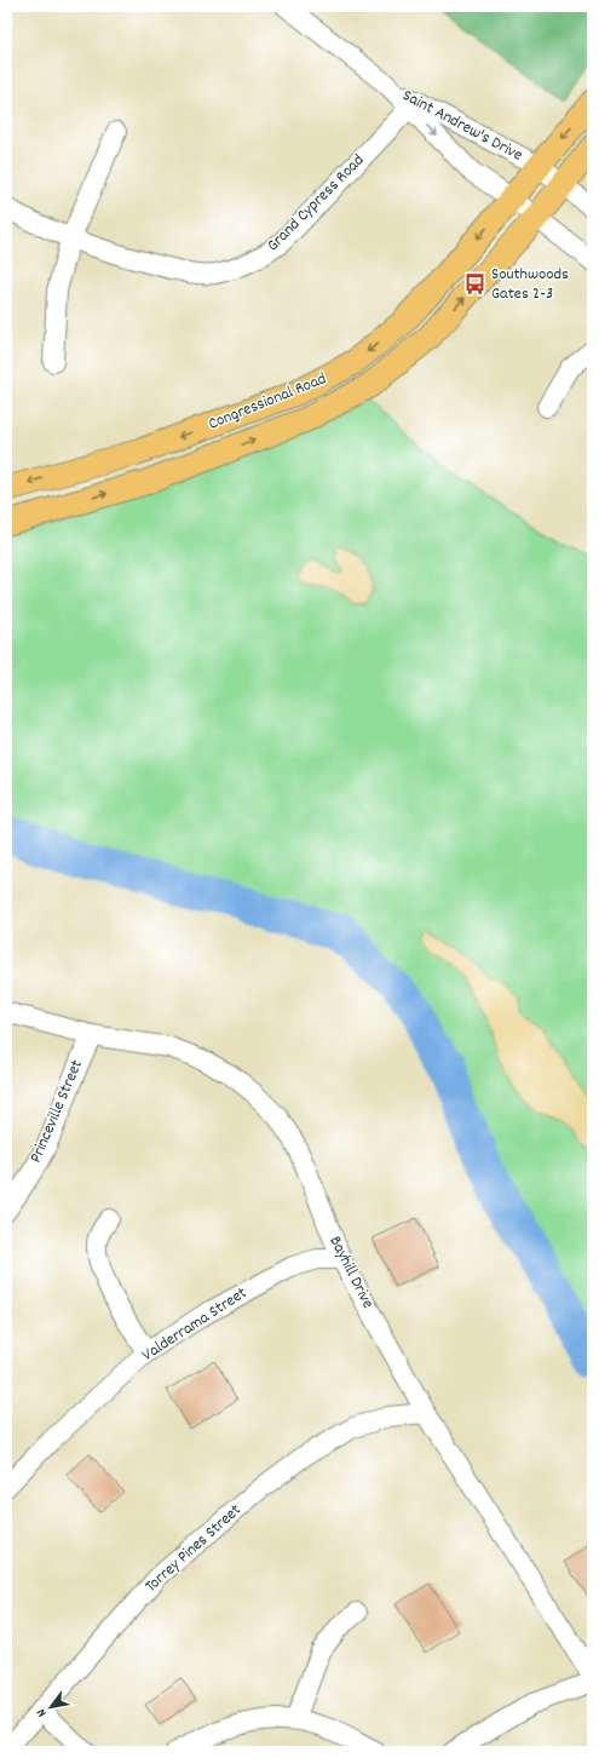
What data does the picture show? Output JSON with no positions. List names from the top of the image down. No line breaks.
{"streets":{"main road":["Congressional Road"],"street":["Saint Andrew's Drive","Grand Cypress Road","Princeville Street","Bayhill Drive","Valderrama Street","Torrey Pines Street"]},"crossings":[["Saint Andrew's Drive","Grand Cypress Road"],["Saint Andrew's Drive","Congressional Road"],["Princeville Street","Bayhill Drive"],["Bayhill Drive","Valderrama Street"],["Bayhill Drive","Torrey Pines Street"]],"places":{"bus stop":["Southwoods Gates 2-3"]},"north":"bottom left"}
